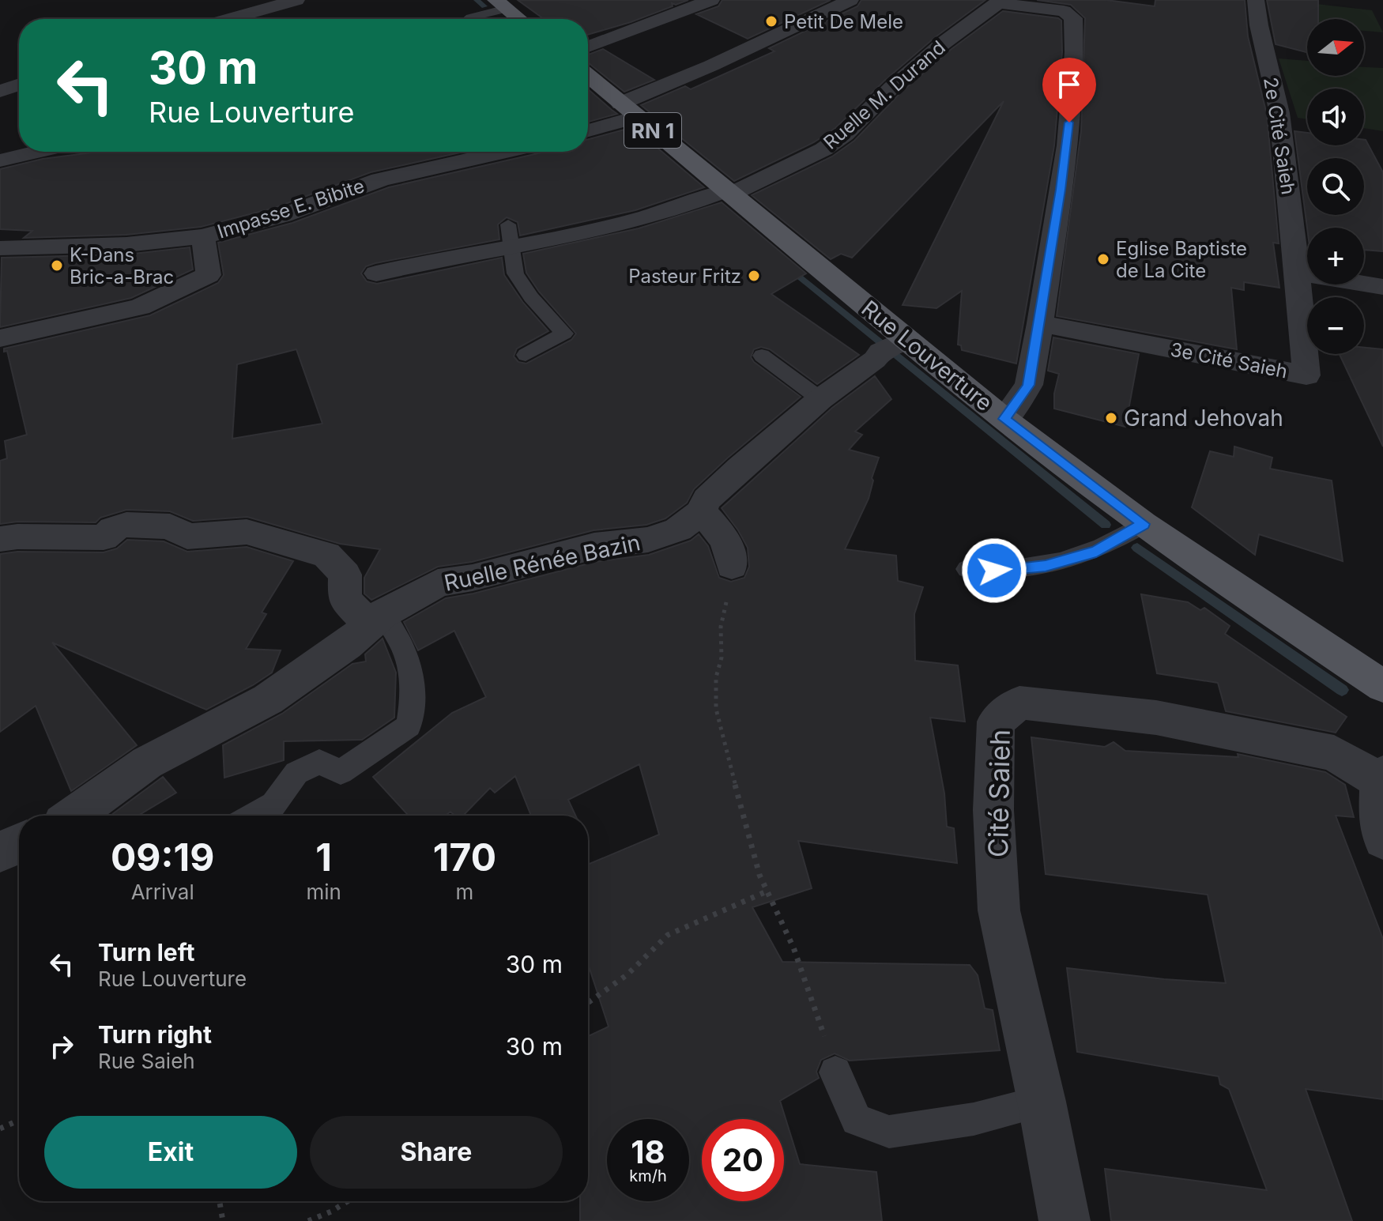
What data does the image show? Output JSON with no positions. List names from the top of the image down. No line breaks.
{"streets":{"main road":["RN 1","Rue Louverture"],"street":["Ruelle M. Durand","2e Cité Saieh","Impasse E. Bibite","3e Cité Saieh","Ruelle Rénée Bazin","Cité Saieh"]},"crossings":[["Ruelle M. Durand","Rue Louverture"],["2e Cité Saieh","3e Cité Saieh"],["Rue Louverture","Ruelle Rénée Bazin"]],"places":["Petit De Mele","Eglise Baptiste de La Cite","K-Dans Bric-a-Brac","Pasteur Fritz","Grand Jehovah"],"north":"right","page":{"map_buttons":["+","−"],"turn":["30 m","Rue Louverture"],"eta":["09:19","Arrival","1","min","170","m"],"list":[{"name":"Turn left","note":"Rue Louverture","value":"30 m"},{"name":"Turn right","note":"Rue Saieh","value":"30 m"}],"buttons":["Exit","Share"],"speed":"18 km/h","limit":"20"}}
